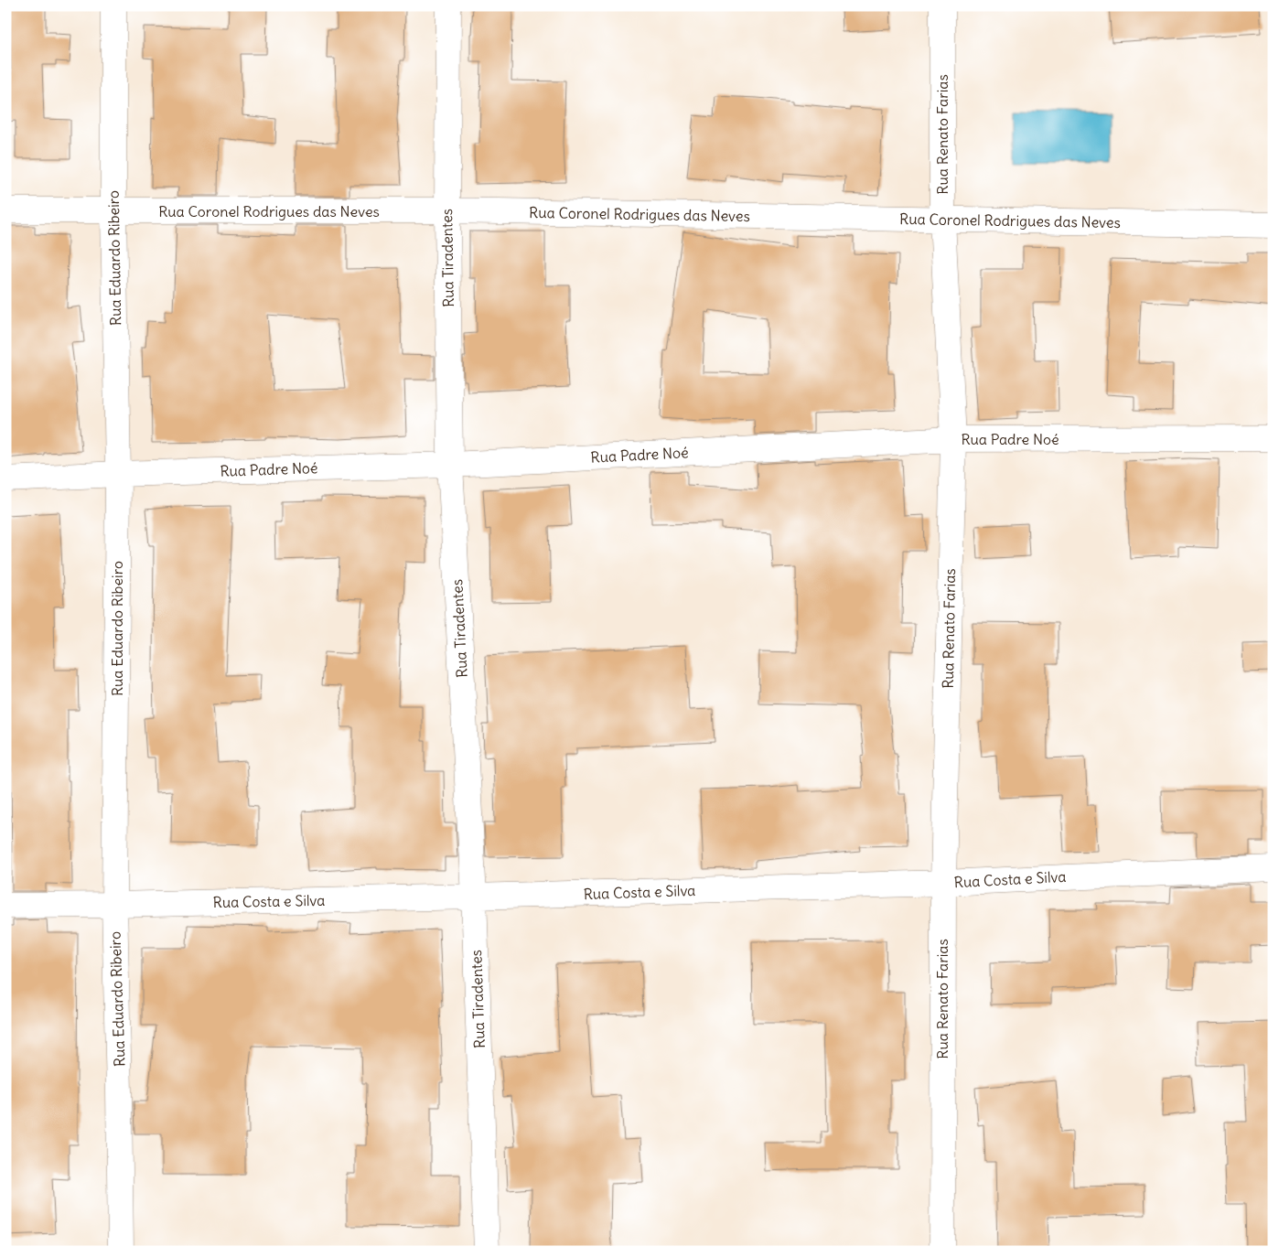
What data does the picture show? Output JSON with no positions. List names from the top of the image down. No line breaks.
{"streets":{"street":["Rua Renato Farias","Rua Coronel Rodrigues das Neves","Rua Eduardo Ribeiro","Rua Tiradentes","Rua Padre Noé","Rua Costa e Silva"]},"crossings":[["Rua Renato Farias","Rua Coronel Rodrigues das Neves"],["Rua Renato Farias","Rua Padre Noé"],["Rua Renato Farias","Rua Costa e Silva"],["Rua Coronel Rodrigues das Neves","Rua Eduardo Ribeiro"],["Rua Coronel Rodrigues das Neves","Rua Tiradentes"],["Rua Eduardo Ribeiro","Rua Padre Noé"],["Rua Eduardo Ribeiro","Rua Costa e Silva"],["Rua Tiradentes","Rua Padre Noé"],["Rua Tiradentes","Rua Costa e Silva"]]}
